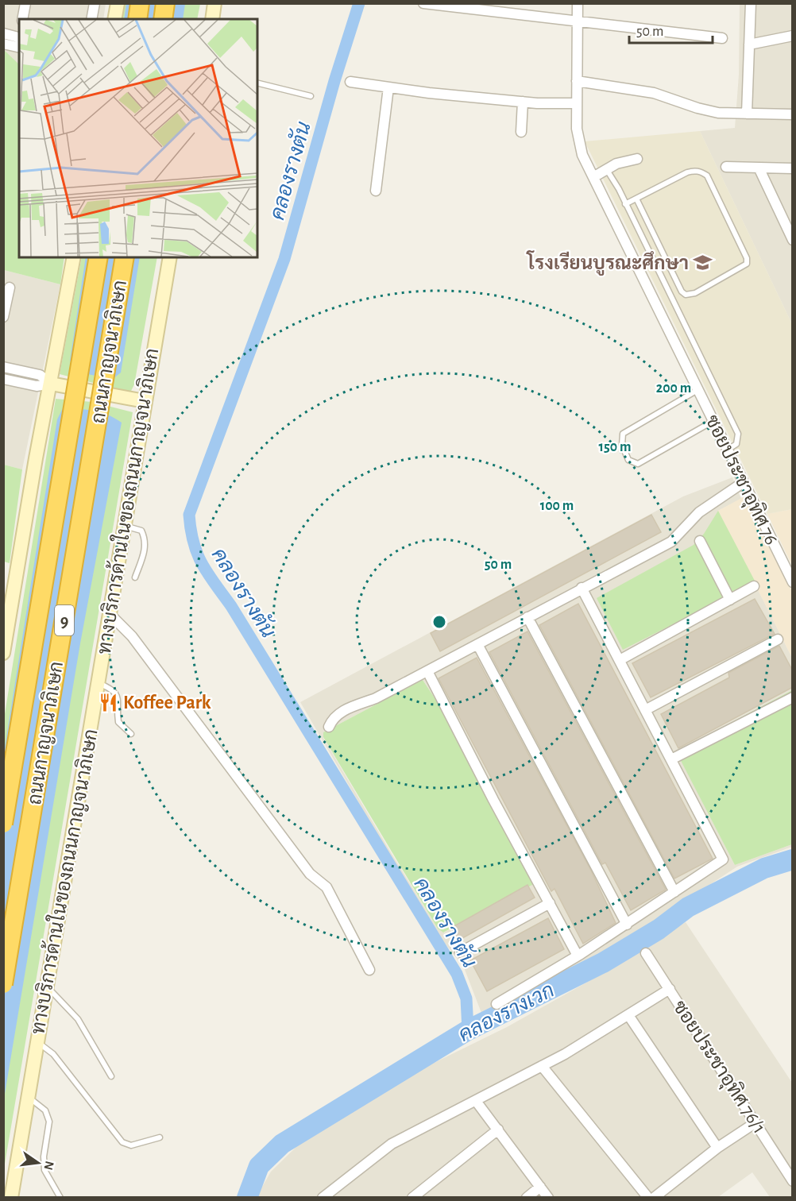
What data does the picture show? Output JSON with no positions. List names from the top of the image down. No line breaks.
{"streets":{"highway":["ถนนกาญจนาภิเษก","9"],"main road":["ทางบริการด้านในของถนนกาญจนาภิเษก"],"street":["ซอยประชาอุทิศ 76","ซอยประชาอุทิศ 76/1"]},"water":["คลองรางตัน","คลองรางเวก"],"places":{"school or university":["โรงเรียนบูรณะศึกษา"],"restaurant":["Koffee Park"]},"scale_bar":"50 m","north":"right","rings":["200 m","150 m","100 m","50 m"]}
